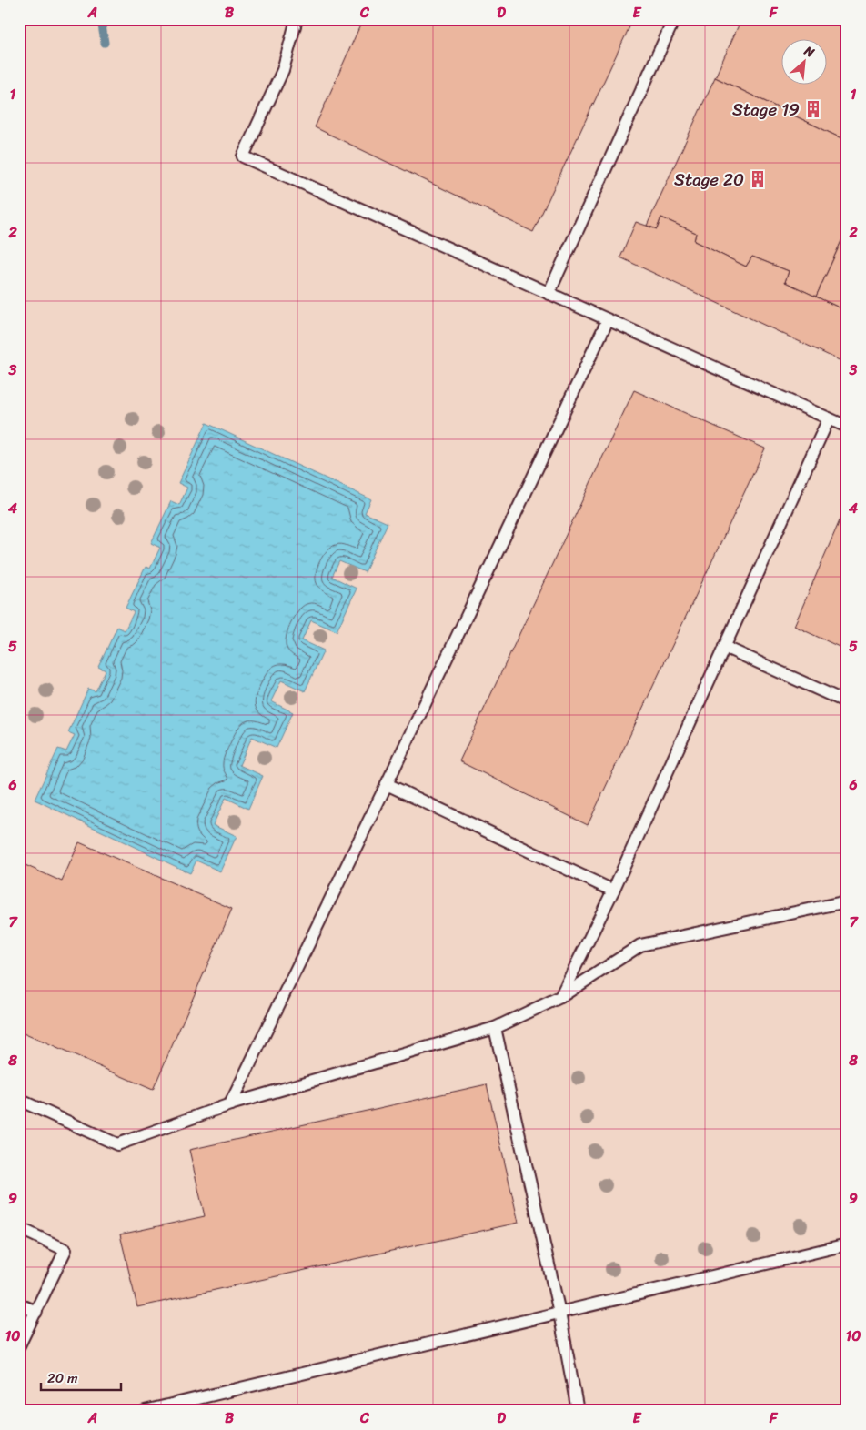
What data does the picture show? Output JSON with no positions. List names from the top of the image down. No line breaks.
{"places":{"building":["Stage 19","Stage 20"]},"scale_bar":"20 m","north":"top right","grid":{"columns":["A","B","C","D","E","F"],"rows":["1","2","3","4","5","6","7","8","9","10"]}}
